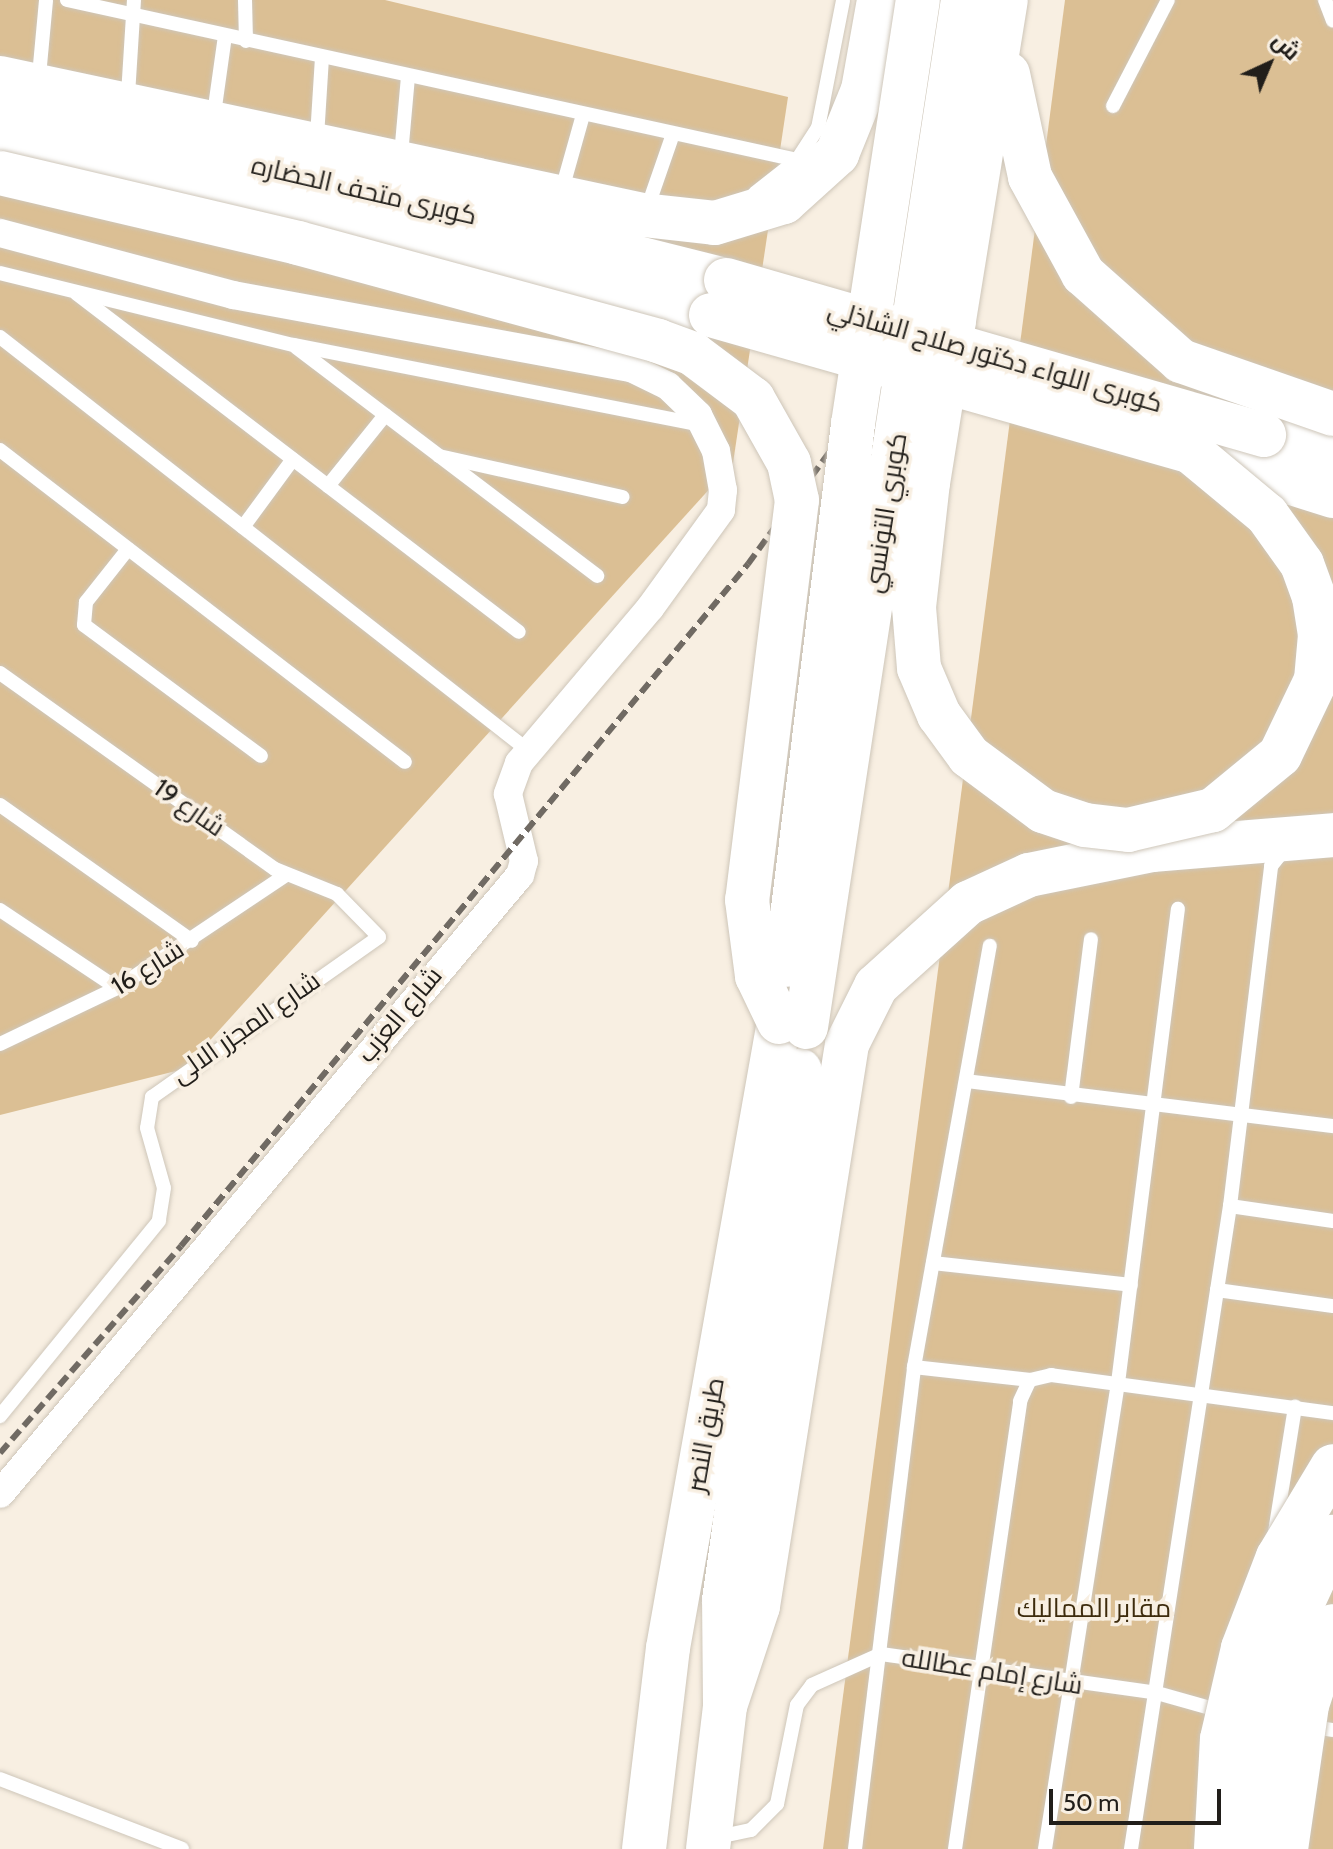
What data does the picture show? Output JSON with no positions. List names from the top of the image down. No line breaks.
{"streets":{"highway":["كوبرى متحف الحضاره","كوبرى اللواء دكتور صلاح الشاذلي","كوبري التونسي","طريق النصر"],"street":["شارع العزب"],"lane":["شارع 19","شارع 16","شارع المجزر الالى","شارع إمام عطالله"]},"crossings":[["كوبرى متحف الحضاره","كوبرى اللواء دكتور صلاح الشاذلي"],["كوبري التونسي","طريق النصر"],["شارع 19","شارع 16"],["شارع 19","شارع المجزر الالى"],["طريق النصر","شارع إمام عطالله"]],"parks":["مقابر المماليك"],"scale_bar":"50 m","north":"top right"}
